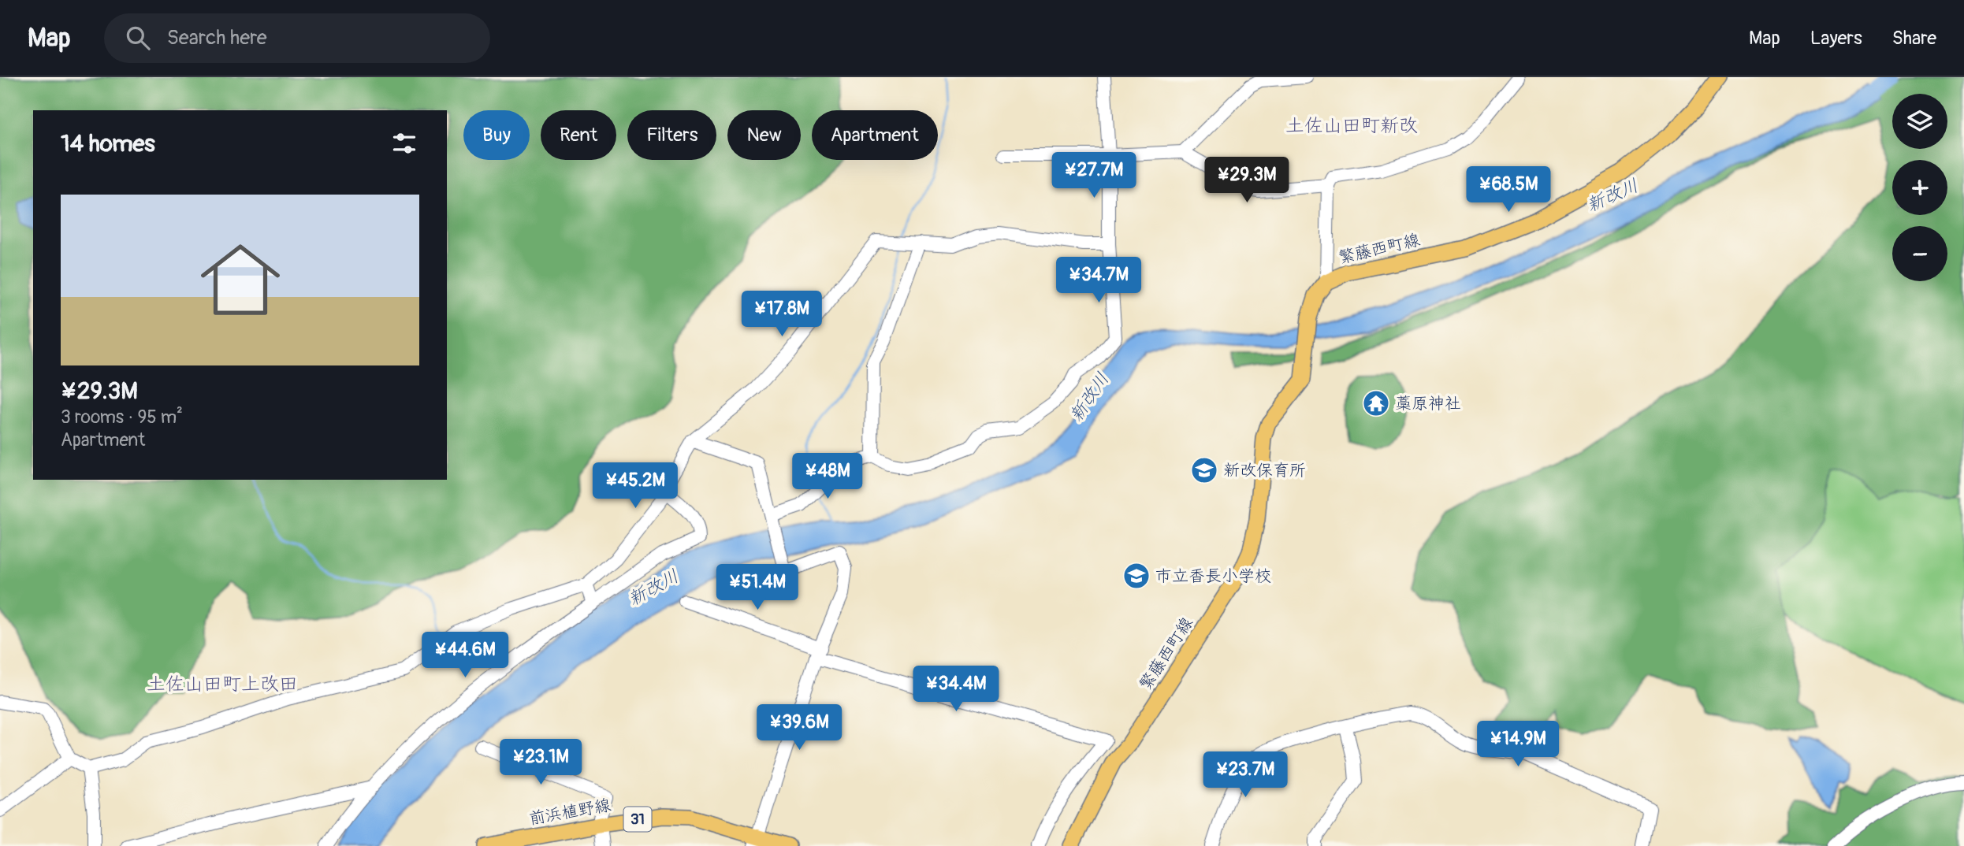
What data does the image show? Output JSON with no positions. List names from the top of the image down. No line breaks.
{"streets":{"main road":["繁藤西町線","前浜植野線","31"]},"districts":["土佐山田町新改","土佐山田町上改田"],"water":["新改川"],"places":{"temple":["藁原神社"],"school or university":["新改保育所","市立香長小学校"]},"page":{"header":"Map","search":"Search here","nav":["Map","Layers","Share"],"map_buttons":["+","−"],"chip":["Buy","Rent","Filters","New","Apartment"],"heading":"14 homes","price":["¥27.7M","¥29.3M","¥68.5M","¥34.7M","¥17.8M","¥48M","¥45.2M","¥51.4M","¥44.6M","¥34.4M","¥39.6M","¥14.9M","¥23.1M","¥23.7M"],"list":[{"name":"¥29.3M","note":"3 rooms · 95 m² · Apartment"}]}}
